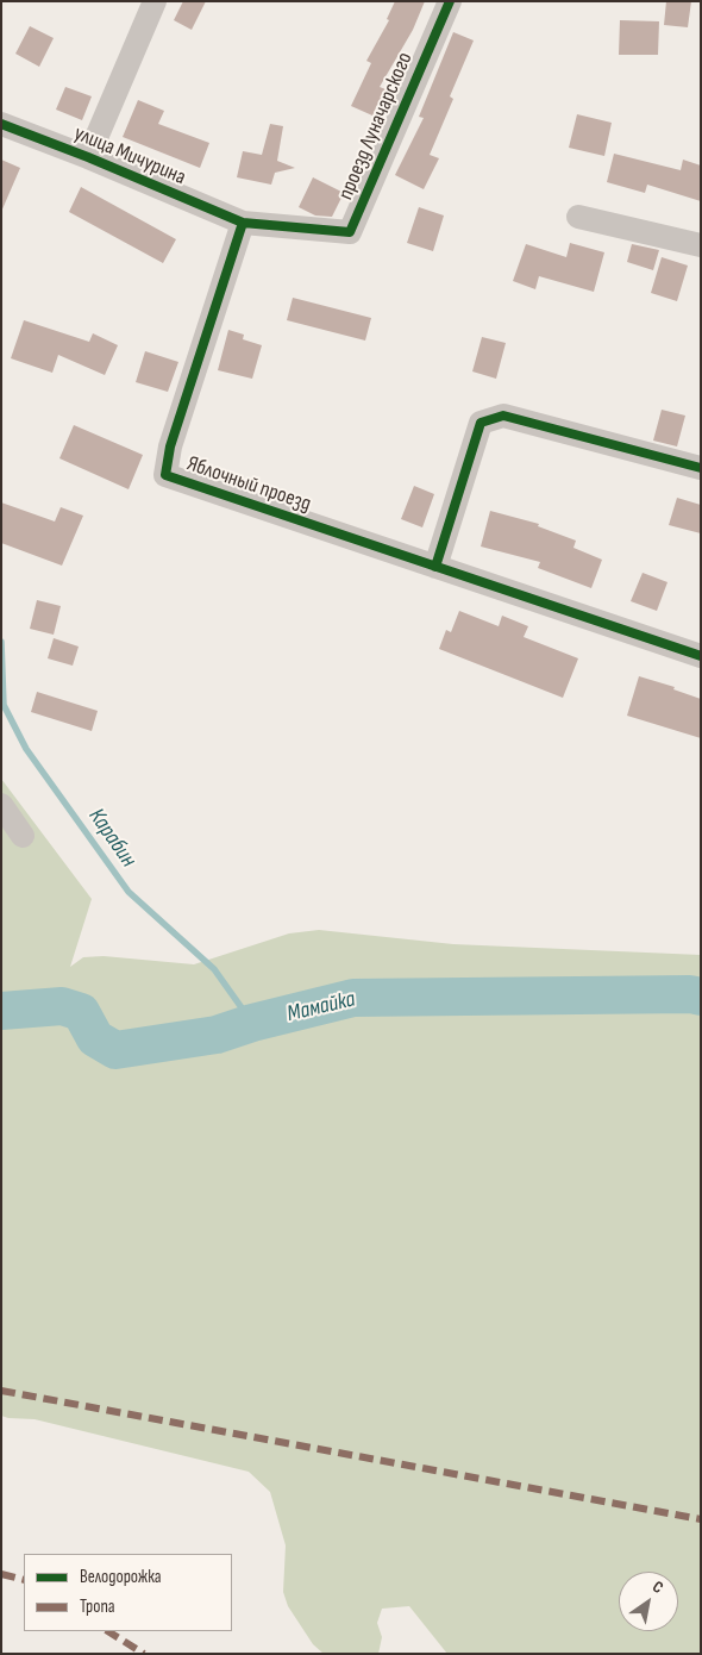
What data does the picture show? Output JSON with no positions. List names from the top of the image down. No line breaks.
{"streets":{"street":["проезд Луначарского","улица Мичурина","Яблочный проезд"]},"crossings":[["проезд Луначарского","улица Мичурина"],["проезд Луначарского","Яблочный проезд"],["улица Мичурина","Яблочный проезд"]],"water":["Карабин","Мамайка"],"legend":["Велодорожка","Тропа"],"north":"top right"}
